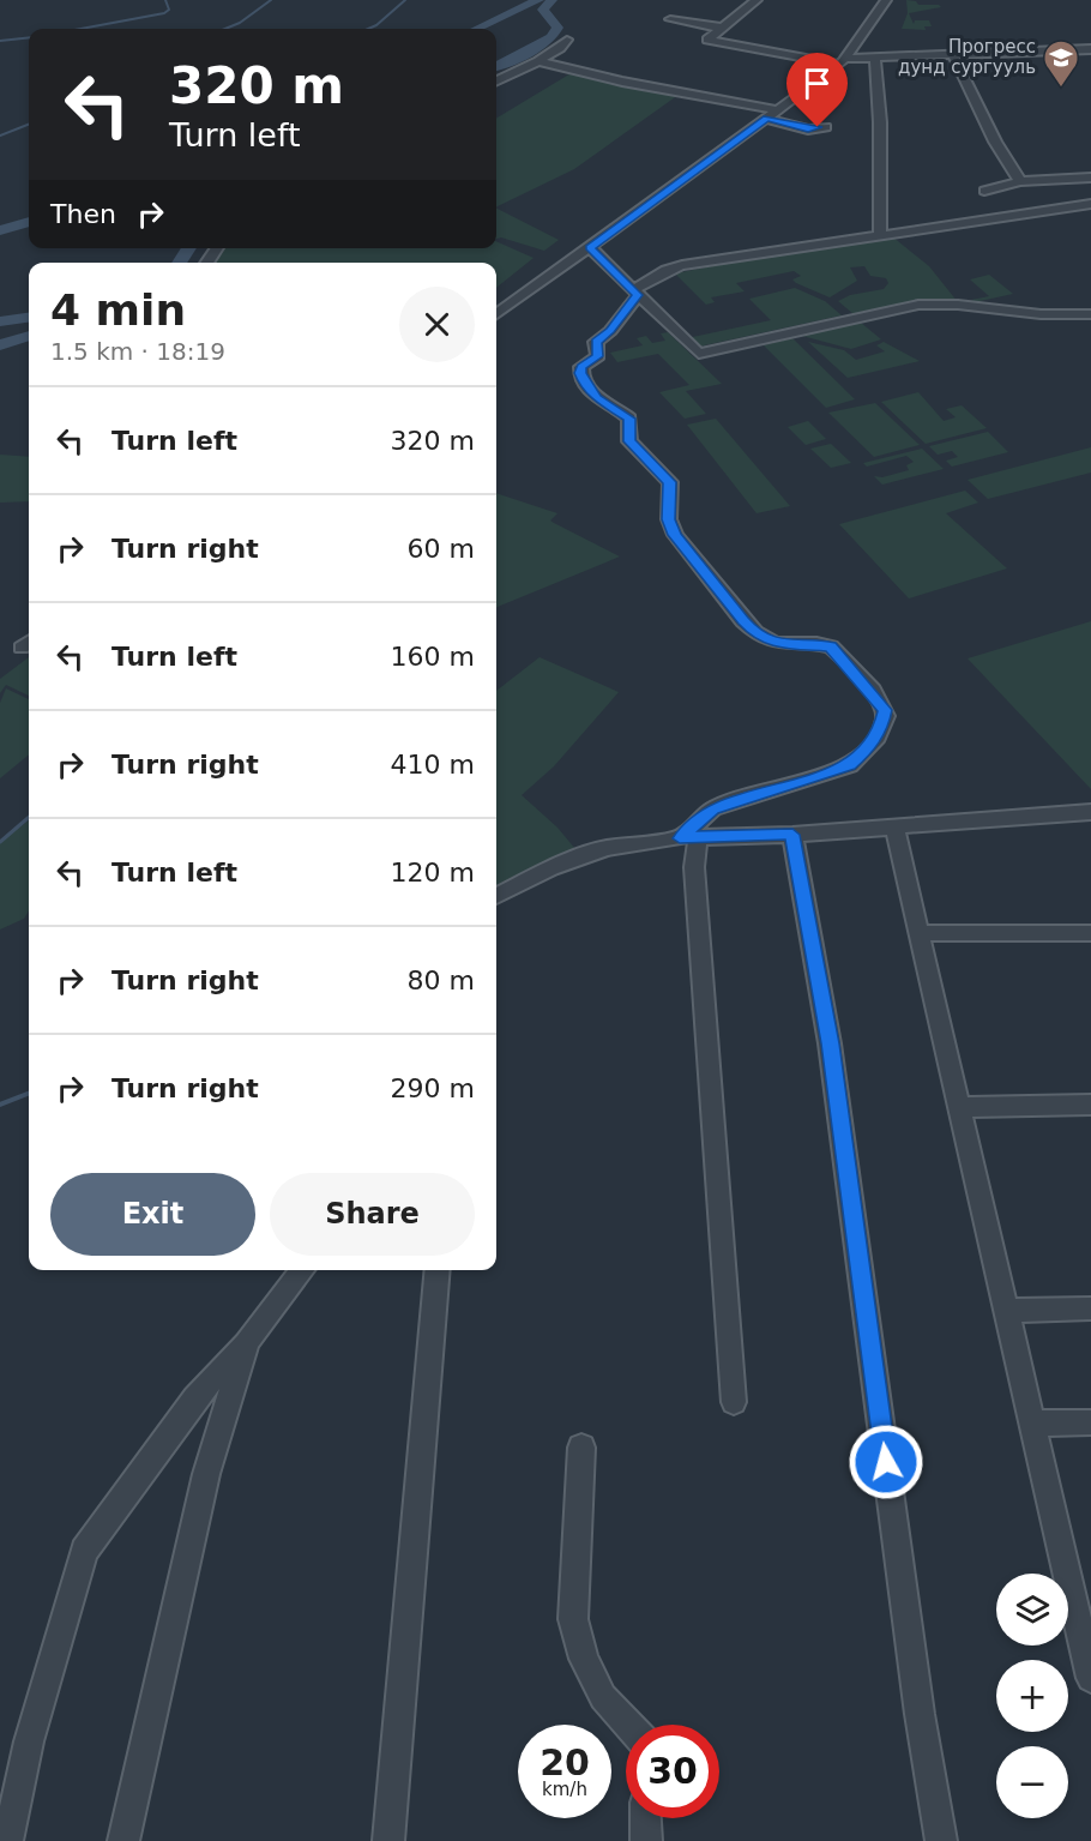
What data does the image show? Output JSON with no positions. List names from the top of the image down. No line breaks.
{"places":{"school or university":["Прогресс дунд сургууль"]},"page":{"turn":["320 m","Turn left"],"then":"Then","heading":["4 min","1.5 km · 18:19"],"list":[{"name":"Turn left","value":"320 m"},{"name":"Turn right","value":"60 m"},{"name":"Turn left","value":"160 m"},{"name":"Turn right","value":"410 m"},{"name":"Turn left","value":"120 m"},{"name":"Turn right","value":"80 m"},{"name":"Turn right","value":"290 m"}],"buttons":["Exit","Share"],"map_buttons":["+","−"],"speed":"20 km/h","limit":"30"}}
